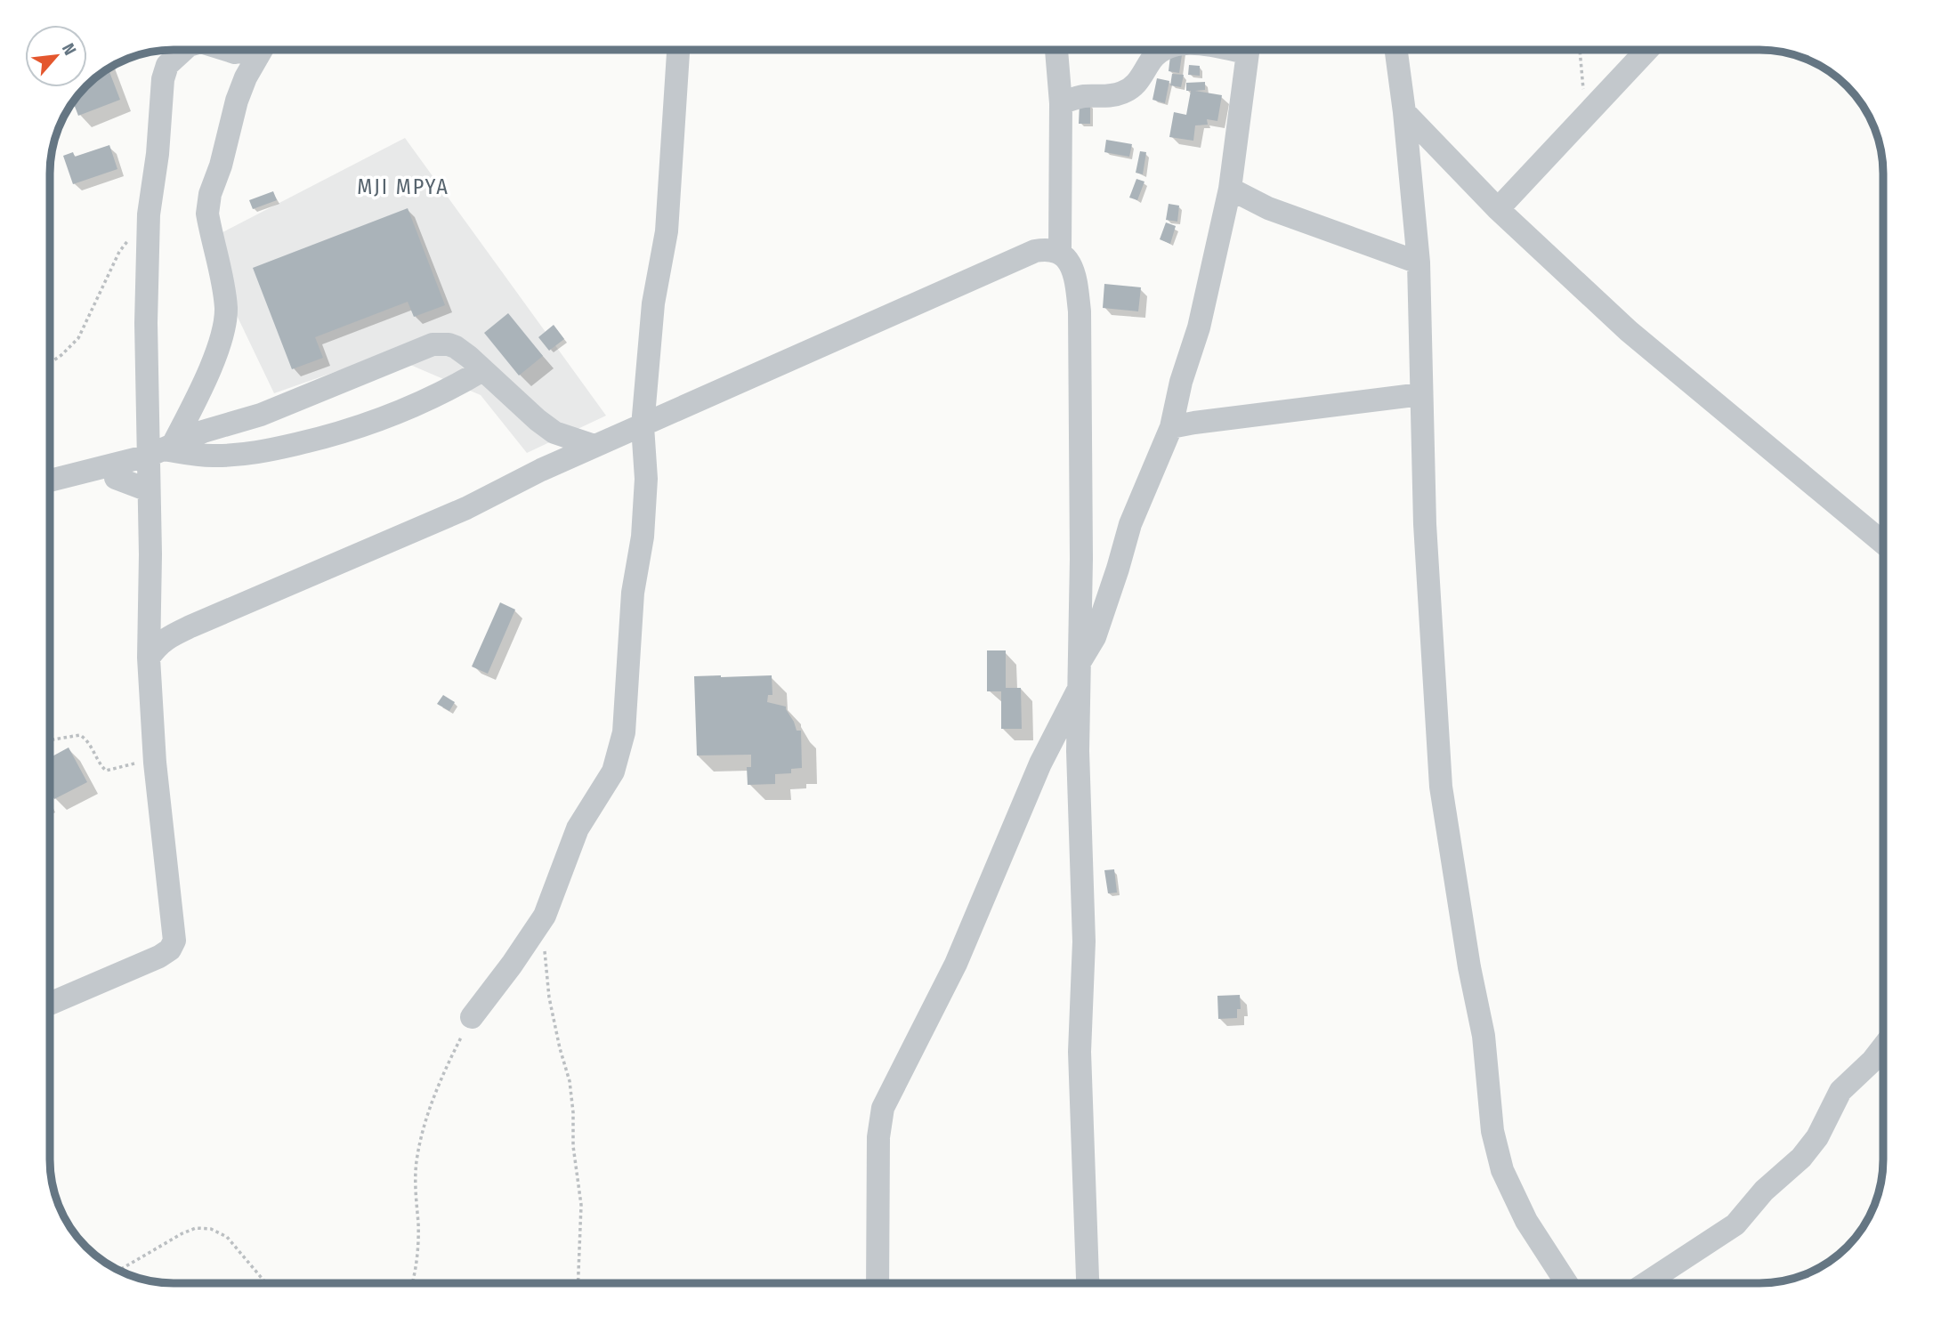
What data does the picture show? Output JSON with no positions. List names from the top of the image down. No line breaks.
{"districts":["MJI MPYA"],"north":"top right"}
